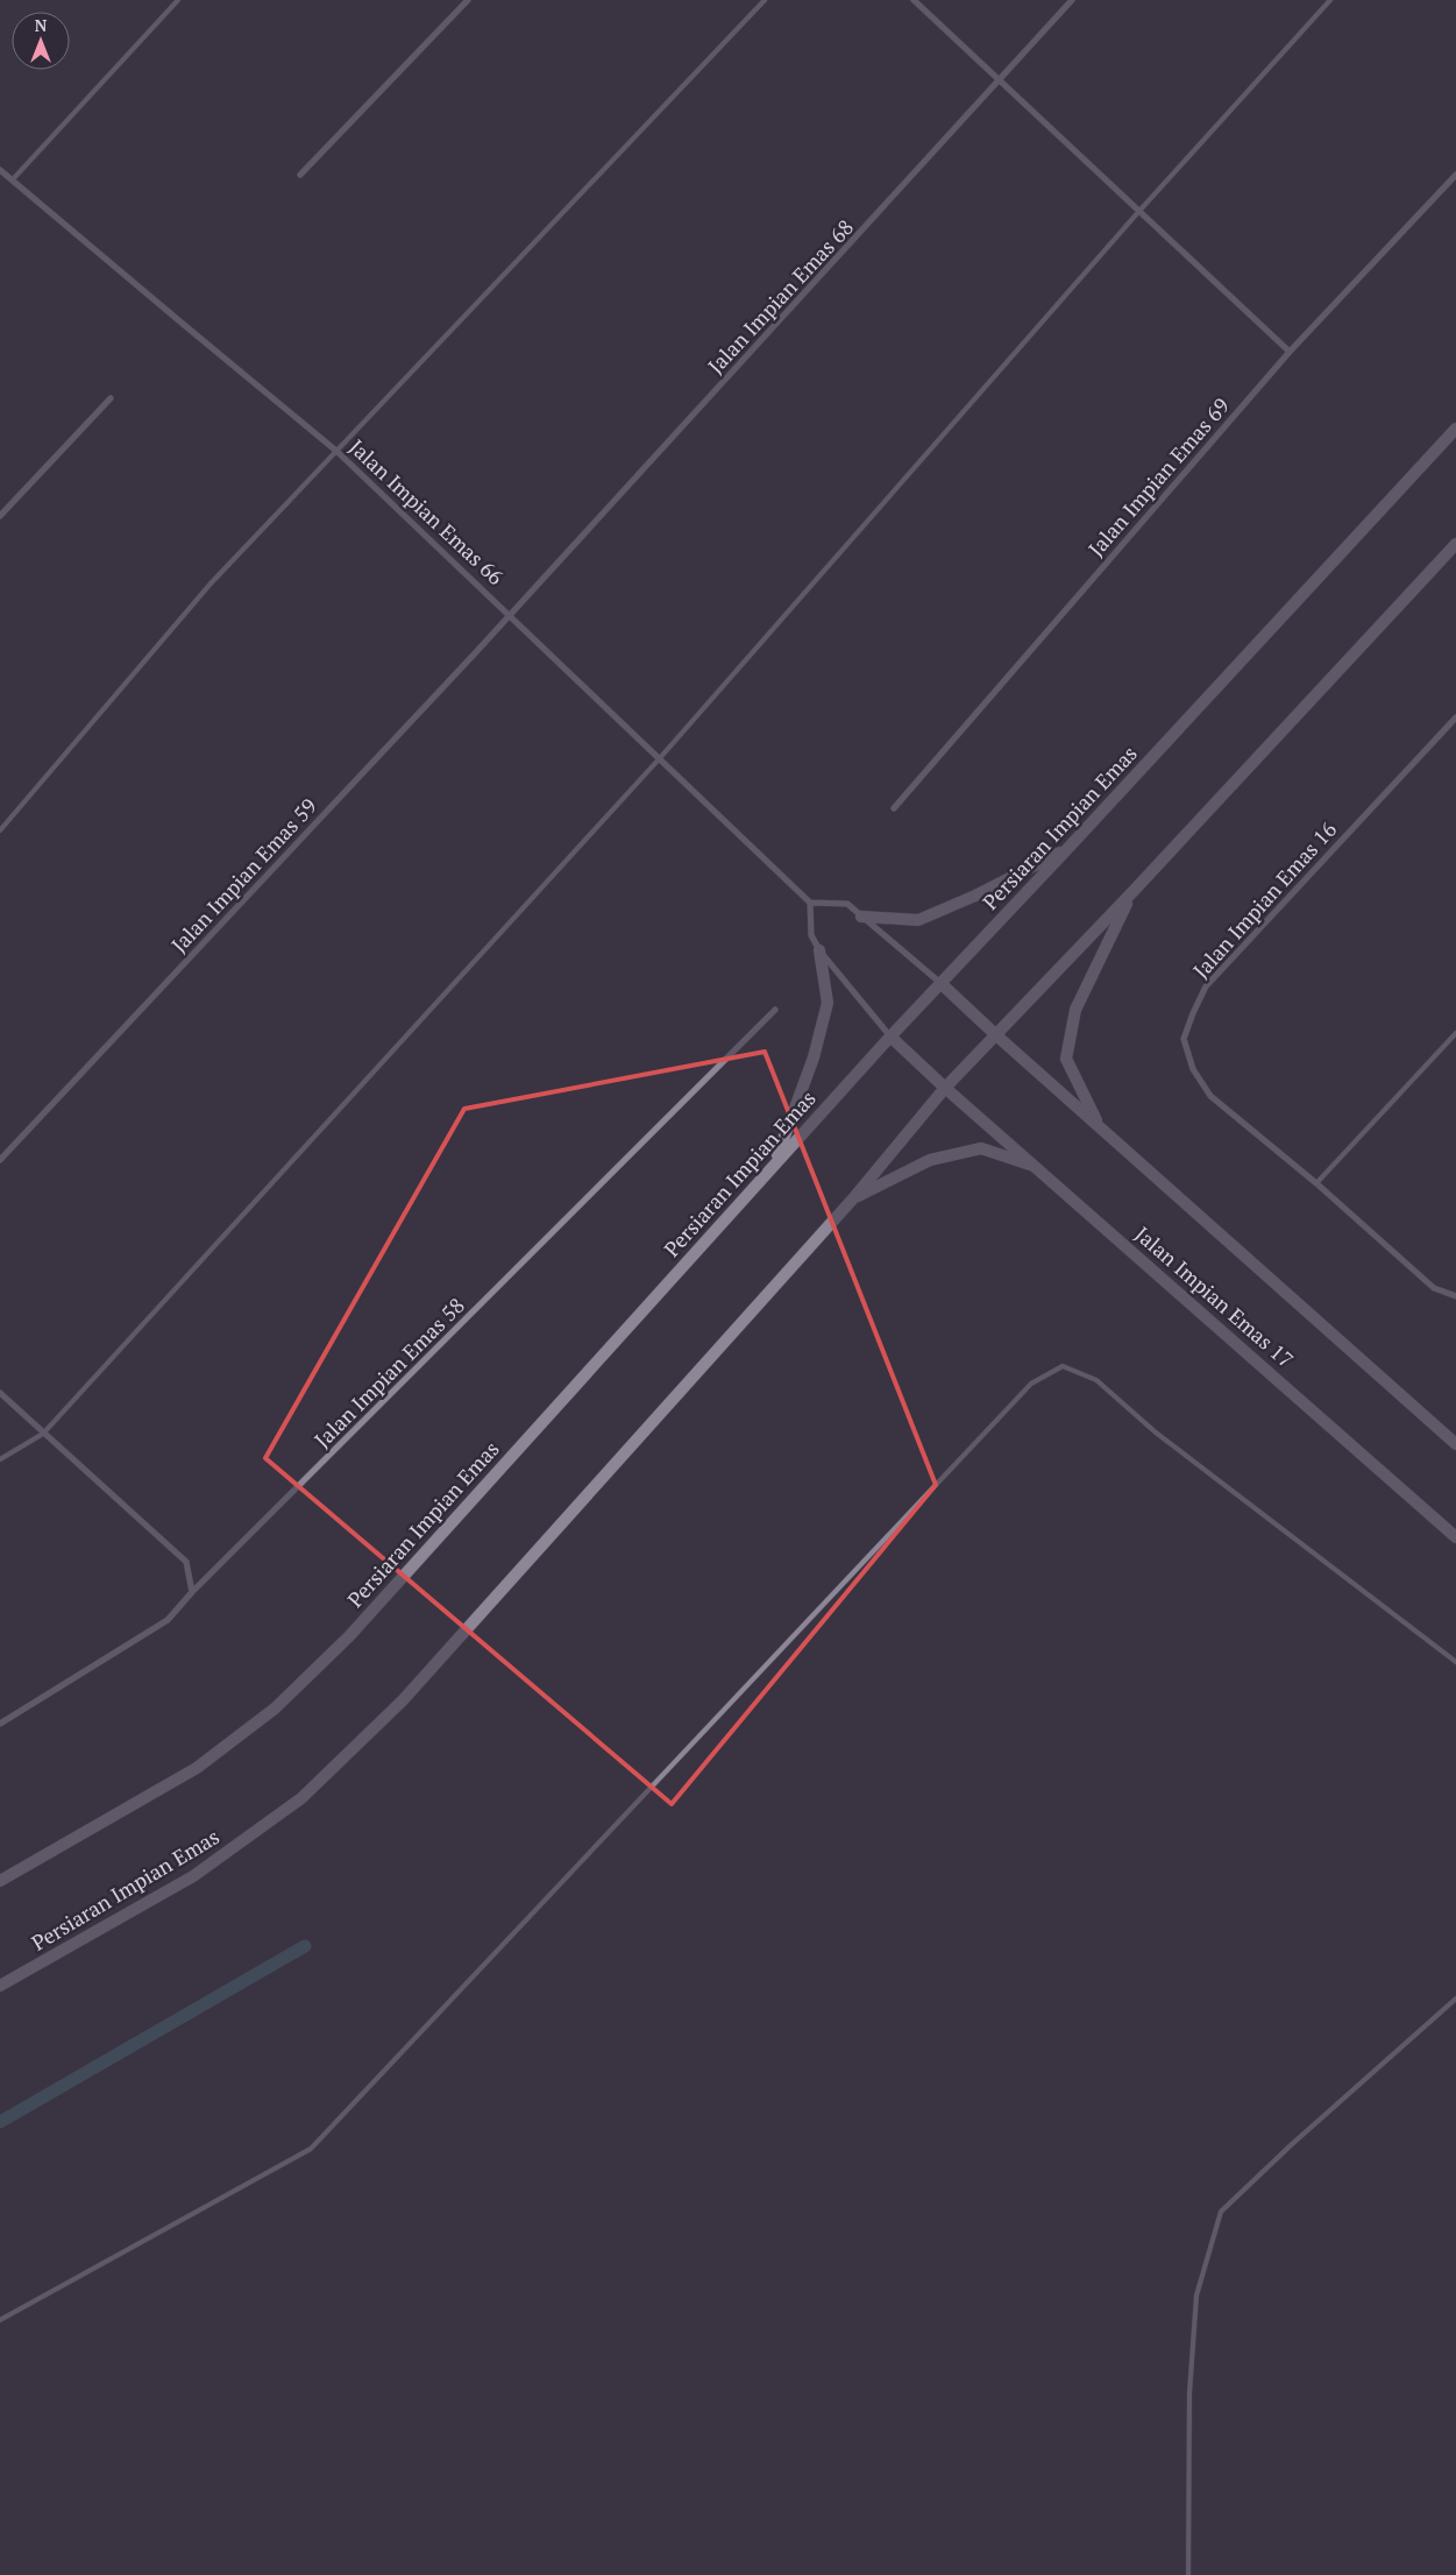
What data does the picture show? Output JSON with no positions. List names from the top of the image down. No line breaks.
{"streets":{"main road":["Persiaran Impian Emas","Jalan Impian Emas 17"],"street":["Jalan Impian Emas 68","Jalan Impian Emas 69","Jalan Impian Emas 66","Jalan Impian Emas 59","Jalan Impian Emas 16","Jalan Impian Emas 58"]},"crossings":[["Jalan Impian Emas 68","Jalan Impian Emas 66"],["Jalan Impian Emas 68","Jalan Impian Emas 59"],["Jalan Impian Emas 66","Jalan Impian Emas 59"],["Persiaran Impian Emas","Jalan Impian Emas 17"]],"north":"top"}
